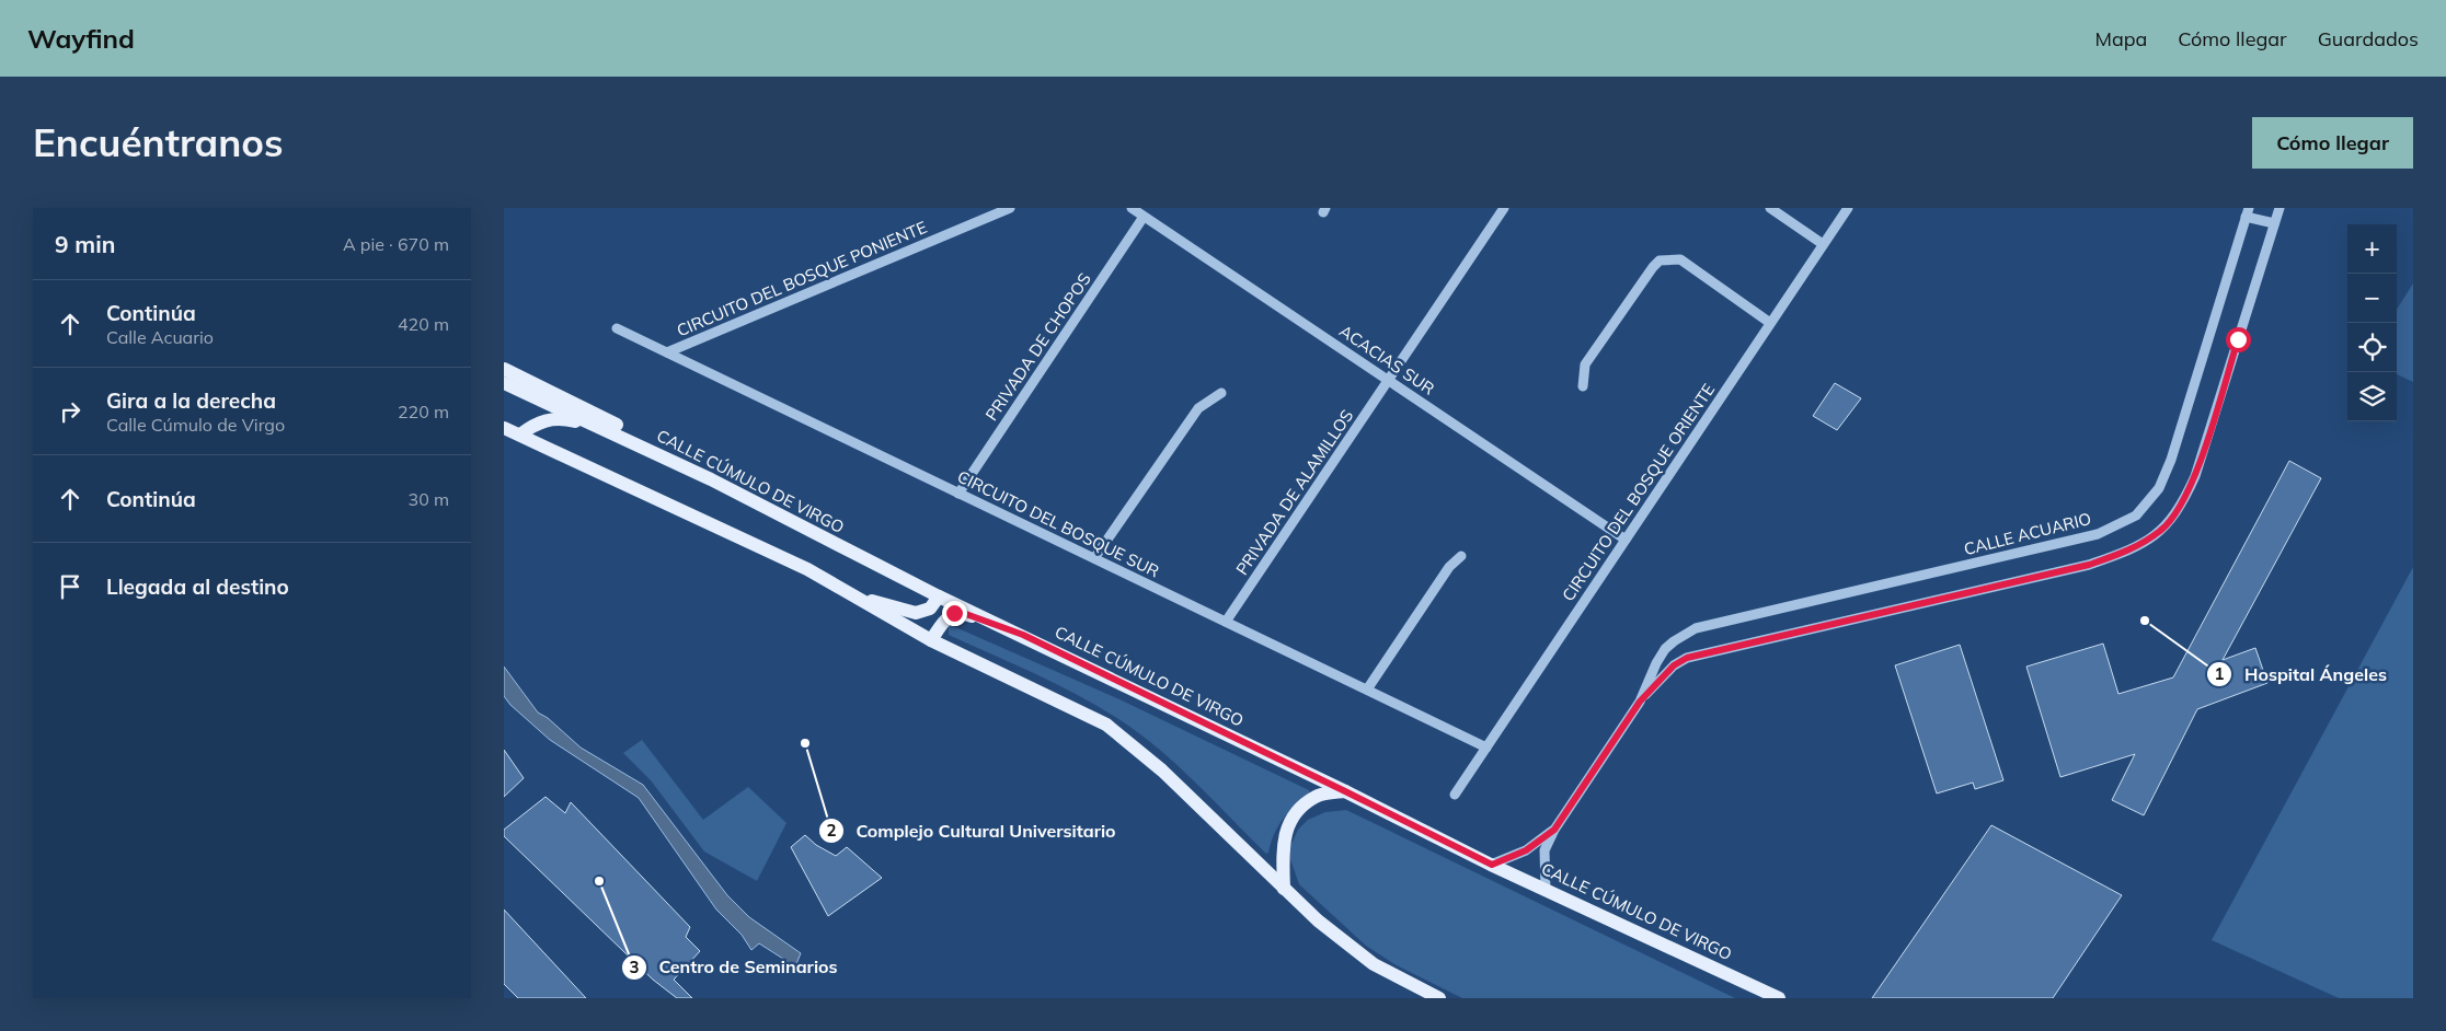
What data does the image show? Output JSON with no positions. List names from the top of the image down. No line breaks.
{"streets":{"main road":["CALLE CÚMULO DE VIRGO"],"street":["CIRCUITO DEL BOSQUE PONIENTE","PRIVADA DE CHOPOS","ACACIAS SUR","PRIVADA DE ALAMILLOS","CIRCUITO DEL BOSQUE ORIENTE","CIRCUITO DEL BOSQUE SUR","CALLE ACUARIO"]},"crossings":[["CIRCUITO DEL BOSQUE PONIENTE","CIRCUITO DEL BOSQUE SUR"],["PRIVADA DE CHOPOS","ACACIAS SUR"],["PRIVADA DE CHOPOS","CIRCUITO DEL BOSQUE SUR"],["ACACIAS SUR","PRIVADA DE ALAMILLOS"],["ACACIAS SUR","CIRCUITO DEL BOSQUE ORIENTE"],["CALLE CÚMULO DE VIRGO","CALLE ACUARIO"],["PRIVADA DE ALAMILLOS","CIRCUITO DEL BOSQUE SUR"],["CIRCUITO DEL BOSQUE ORIENTE","CIRCUITO DEL BOSQUE SUR"]],"places":["Hospital Ángeles","Complejo Cultural Universitario","Centro de Seminarios"],"page":{"header":"Wayfind","nav":["Mapa","Cómo llegar","Guardados"],"buttons":"Cómo llegar","title":"Encuéntranos","heading":["9 min","A pie · 670 m"],"map_buttons":["+","−"],"list":[["Continúa","Calle Acuario","420 m"],["Gira a la derecha","Calle Cúmulo de Virgo","220 m"],["Continúa","30 m"],"Llegada al destino"]}}
